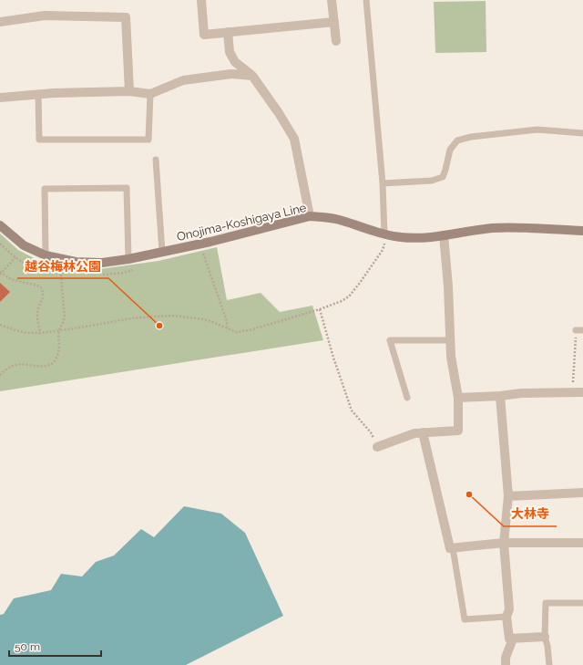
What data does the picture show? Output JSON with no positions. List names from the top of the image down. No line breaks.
{"streets":{"main road":["Onojima-Koshigaya Line"]},"places":["越谷梅林公園","大林寺"],"scale_bar":"50 m"}
